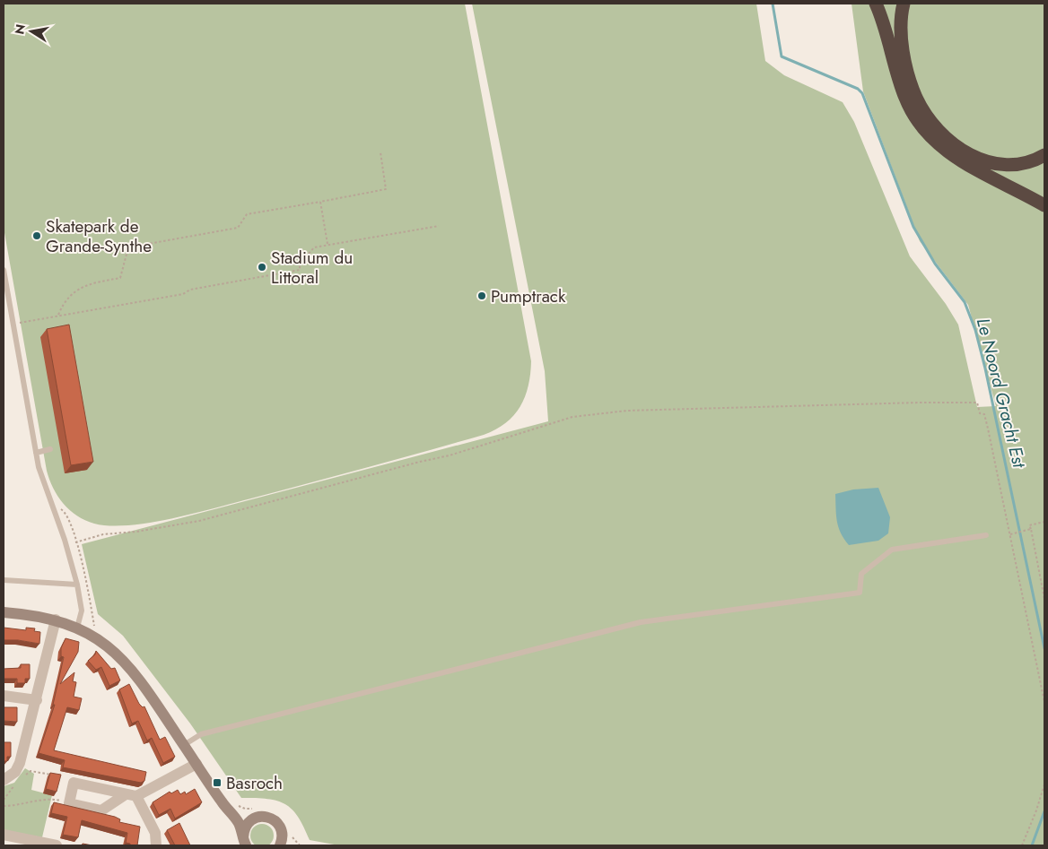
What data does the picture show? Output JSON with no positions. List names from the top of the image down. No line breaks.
{"water":["Le Noord Gracht Est"],"places":{"other":["Skatepark de Grande-Synthe","Stadium du Littoral","Pumptrack"],"transit":["Basroch"]},"north":"left"}
